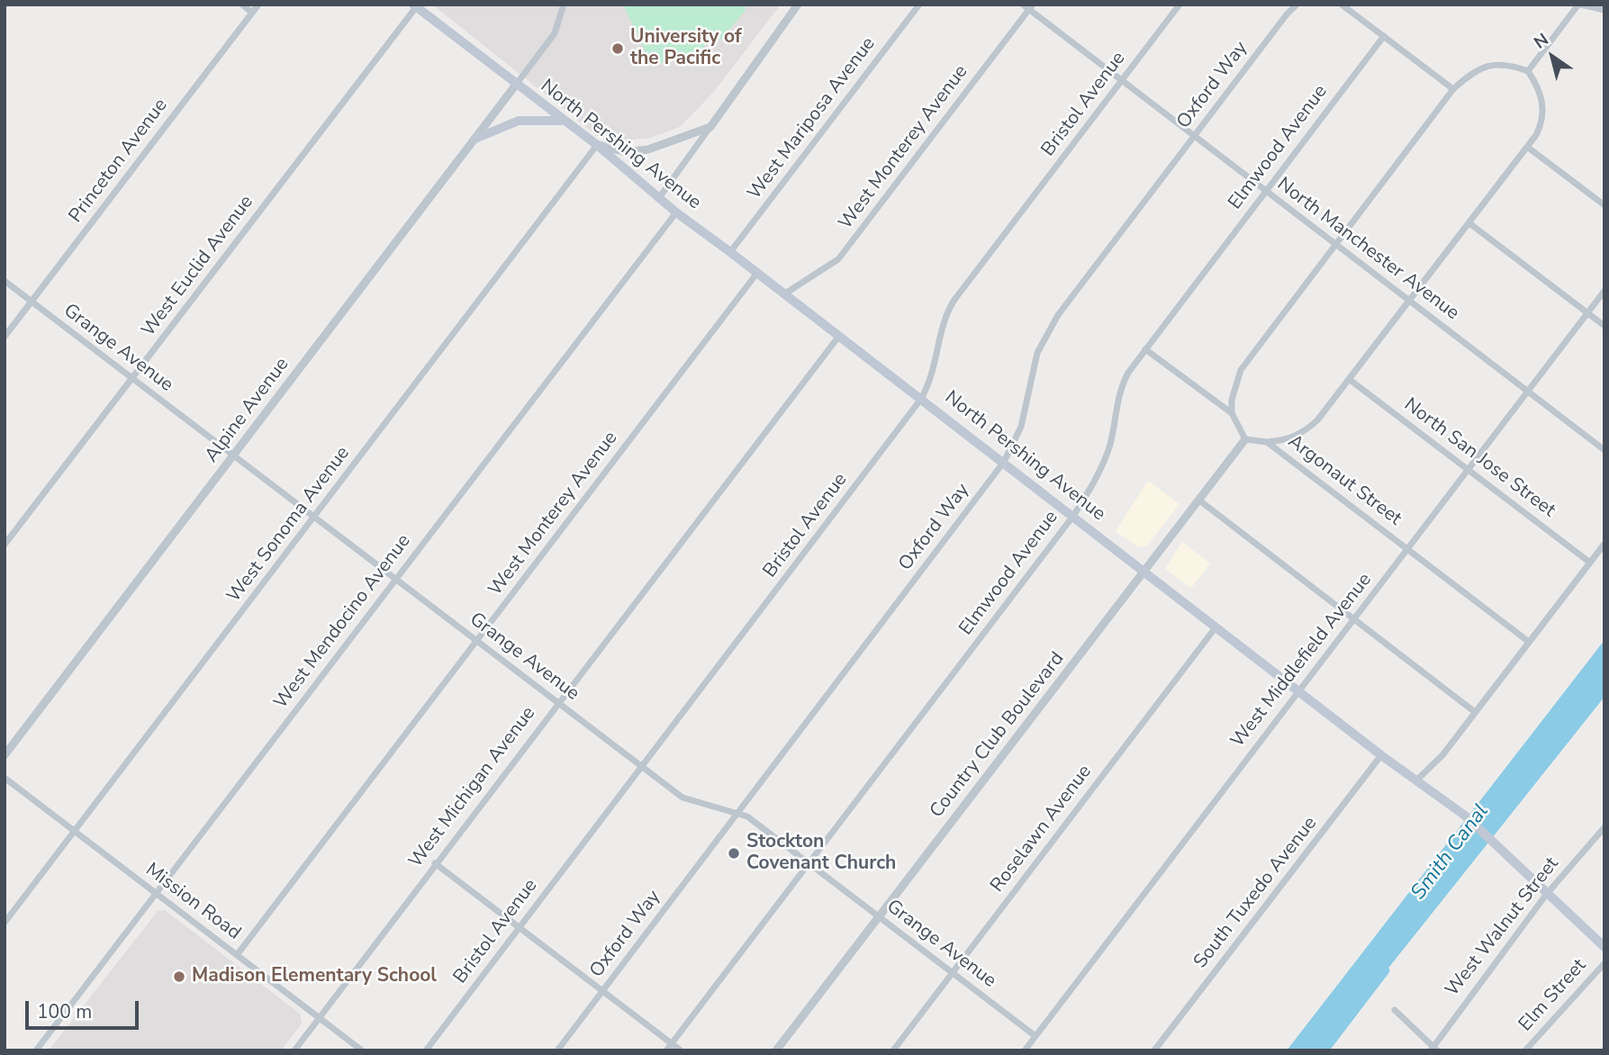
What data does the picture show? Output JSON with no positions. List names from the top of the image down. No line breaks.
{"streets":{"main road":["North Pershing Avenue"],"street":["Oxford Way","Bristol Avenue","West Mariposa Avenue","West Monterey Avenue","Elmwood Avenue","Princeton Avenue","North Manchester Avenue","West Euclid Avenue","Grange Avenue","Alpine Avenue","North San Jose Street","Argonaut Street","West Sonoma Avenue","West Mendocino Avenue","West Middlefield Avenue","Country Club Boulevard","West Michigan Avenue","Roselawn Avenue","South Tuxedo Avenue","Mission Road","West Walnut Street","Elm Street"]},"crossings":[["Oxford Way","North Pershing Avenue"],["Oxford Way","North Manchester Avenue"],["Oxford Way","Grange Avenue"],["Bristol Avenue","North Pershing Avenue"],["Bristol Avenue","North Manchester Avenue"],["Bristol Avenue","Grange Avenue"],["West Mariposa Avenue","North Pershing Avenue"],["North Pershing Avenue","West Monterey Avenue"],["North Pershing Avenue","Elmwood Avenue"],["North Pershing Avenue","West Euclid Avenue"],["North Pershing Avenue","Alpine Avenue"],["North Pershing Avenue","West Sonoma Avenue"],["North Pershing Avenue","West Mendocino Avenue"],["North Pershing Avenue","West Middlefield Avenue"],["North Pershing Avenue","Country Club Boulevard"],["North Pershing Avenue","West Michigan Avenue"],["North Pershing Avenue","Roselawn Avenue"],["North Pershing Avenue","South Tuxedo Avenue"],["North Pershing Avenue","West Walnut Street"],["West Monterey Avenue","North Manchester Avenue"],["West Monterey Avenue","Grange Avenue"],["West Monterey Avenue","Mission Road"],["Elmwood Avenue","North Manchester Avenue"],["Elmwood Avenue","Grange Avenue"],["Princeton Avenue","Grange Avenue"],["North Manchester Avenue","West Middlefield Avenue"],["West Euclid Avenue","Grange Avenue"],["Grange Avenue","Alpine Avenue"],["Grange Avenue","West Sonoma Avenue"],["Grange Avenue","West Mendocino Avenue"],["Grange Avenue","West Middlefield Avenue"],["Grange Avenue","Country Club Boulevard"],["Grange Avenue","West Michigan Avenue"],["Grange Avenue","Roselawn Avenue"],["North San Jose Street","West Middlefield Avenue"],["Argonaut Street","West Middlefield Avenue"],["Argonaut Street","Country Club Boulevard"],["West Sonoma Avenue","Mission Road"],["West Mendocino Avenue","Mission Road"],["West Michigan Avenue","Mission Road"]],"water":["Smith Canal"],"places":["University of the Pacific","Stockton Covenant Church","Madison Elementary School"],"scale_bar":"100 m","north":"top left"}
